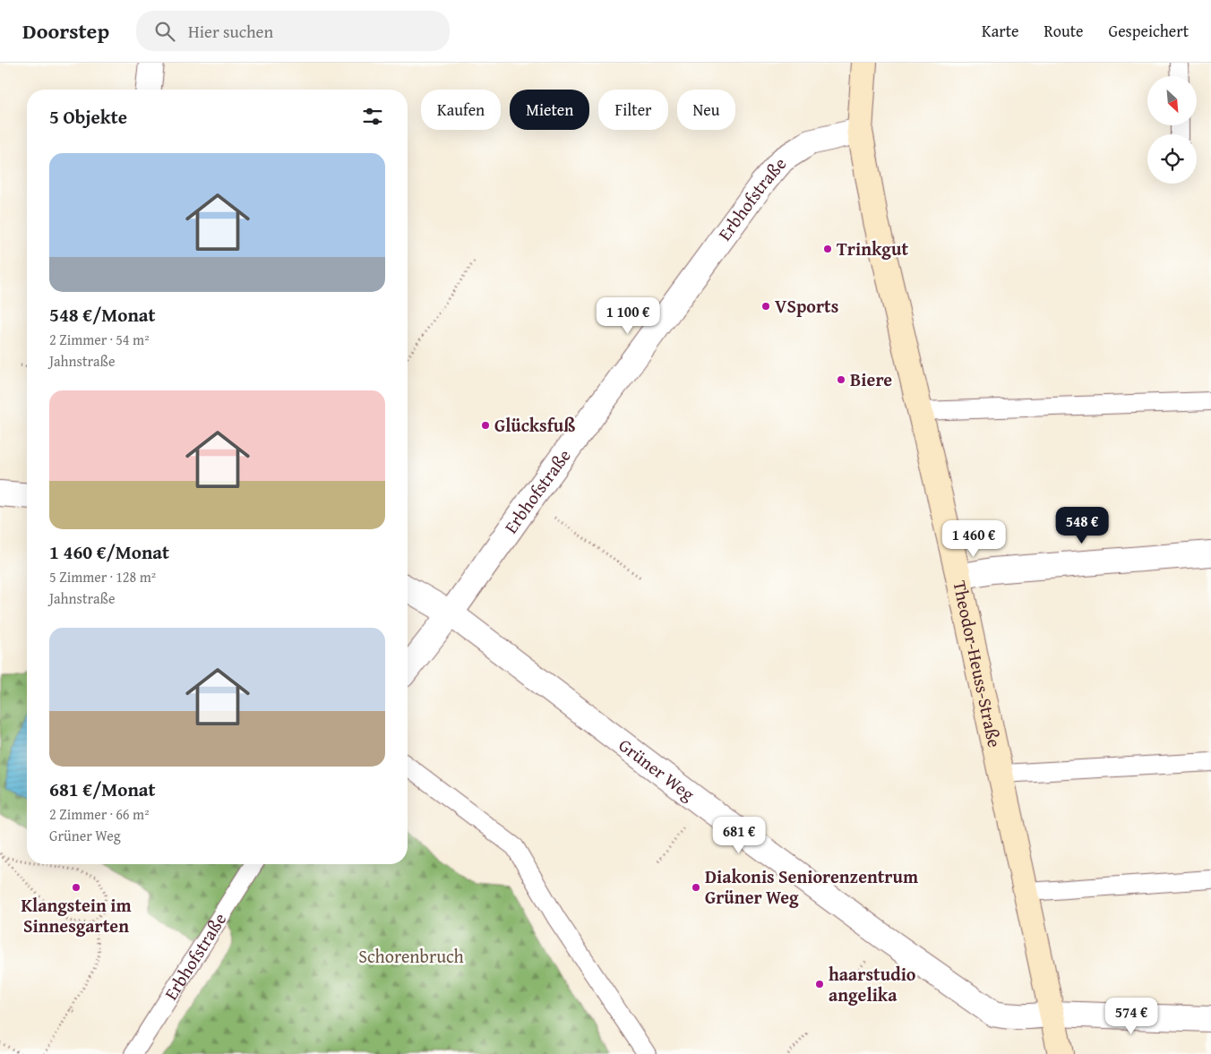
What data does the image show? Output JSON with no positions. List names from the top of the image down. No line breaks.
{"streets":{"main road":["Theodor-Heuss-Straße"],"street":["Erbhofstraße","Grüner Weg"]},"crossings":[["Erbhofstraße","Theodor-Heuss-Straße"],["Erbhofstraße","Grüner Weg"],["Theodor-Heuss-Straße","Grüner Weg"]],"parks":["Schorenbruch"],"places":["Trinkgut","VSports","Biere","Glücksfuß","Klangstein im Sinnesgarten","Diakonis Seniorenzentrum Grüner Weg","haarstudio angelika"],"north":"bottom right","page":{"header":"Doorstep","search":"Hier suchen","nav":["Karte","Route","Gespeichert"],"chip":["Kaufen","Mieten","Filter","Neu"],"heading":"5 Objekte","list":[{"name":"548 €/Monat","note":"2 Zimmer · 54 m² · Jahnstraße"},{"name":"1 460 €/Monat","note":"5 Zimmer · 128 m² · Jahnstraße"},{"name":"681 €/Monat","note":"2 Zimmer · 66 m² · Grüner Weg"}],"price":["1 100 €","548 €","1 460 €","681 €","574 €"]}}
